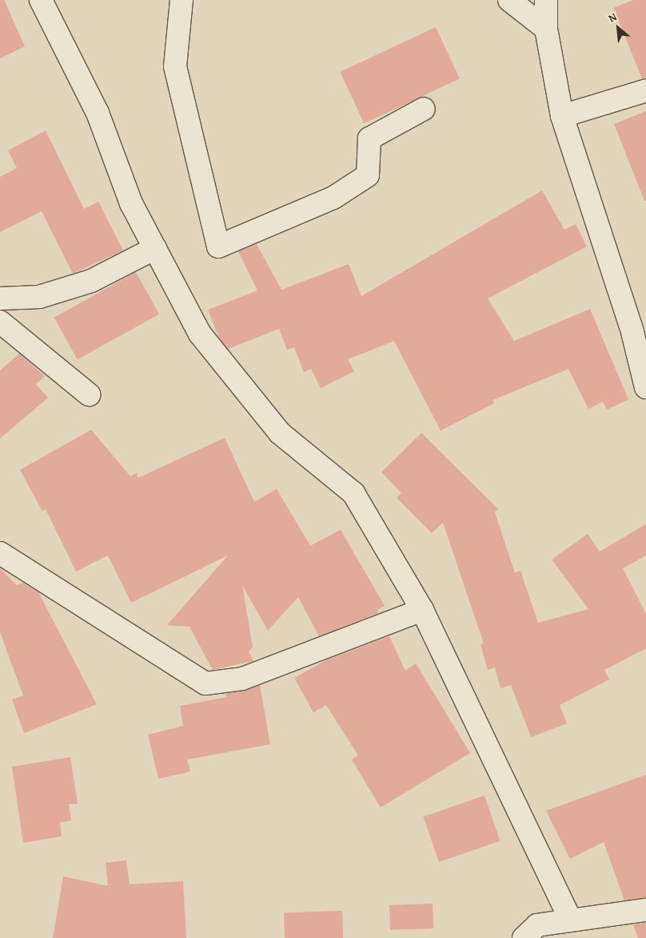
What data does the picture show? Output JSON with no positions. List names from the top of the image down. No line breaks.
{"north":"top left"}
